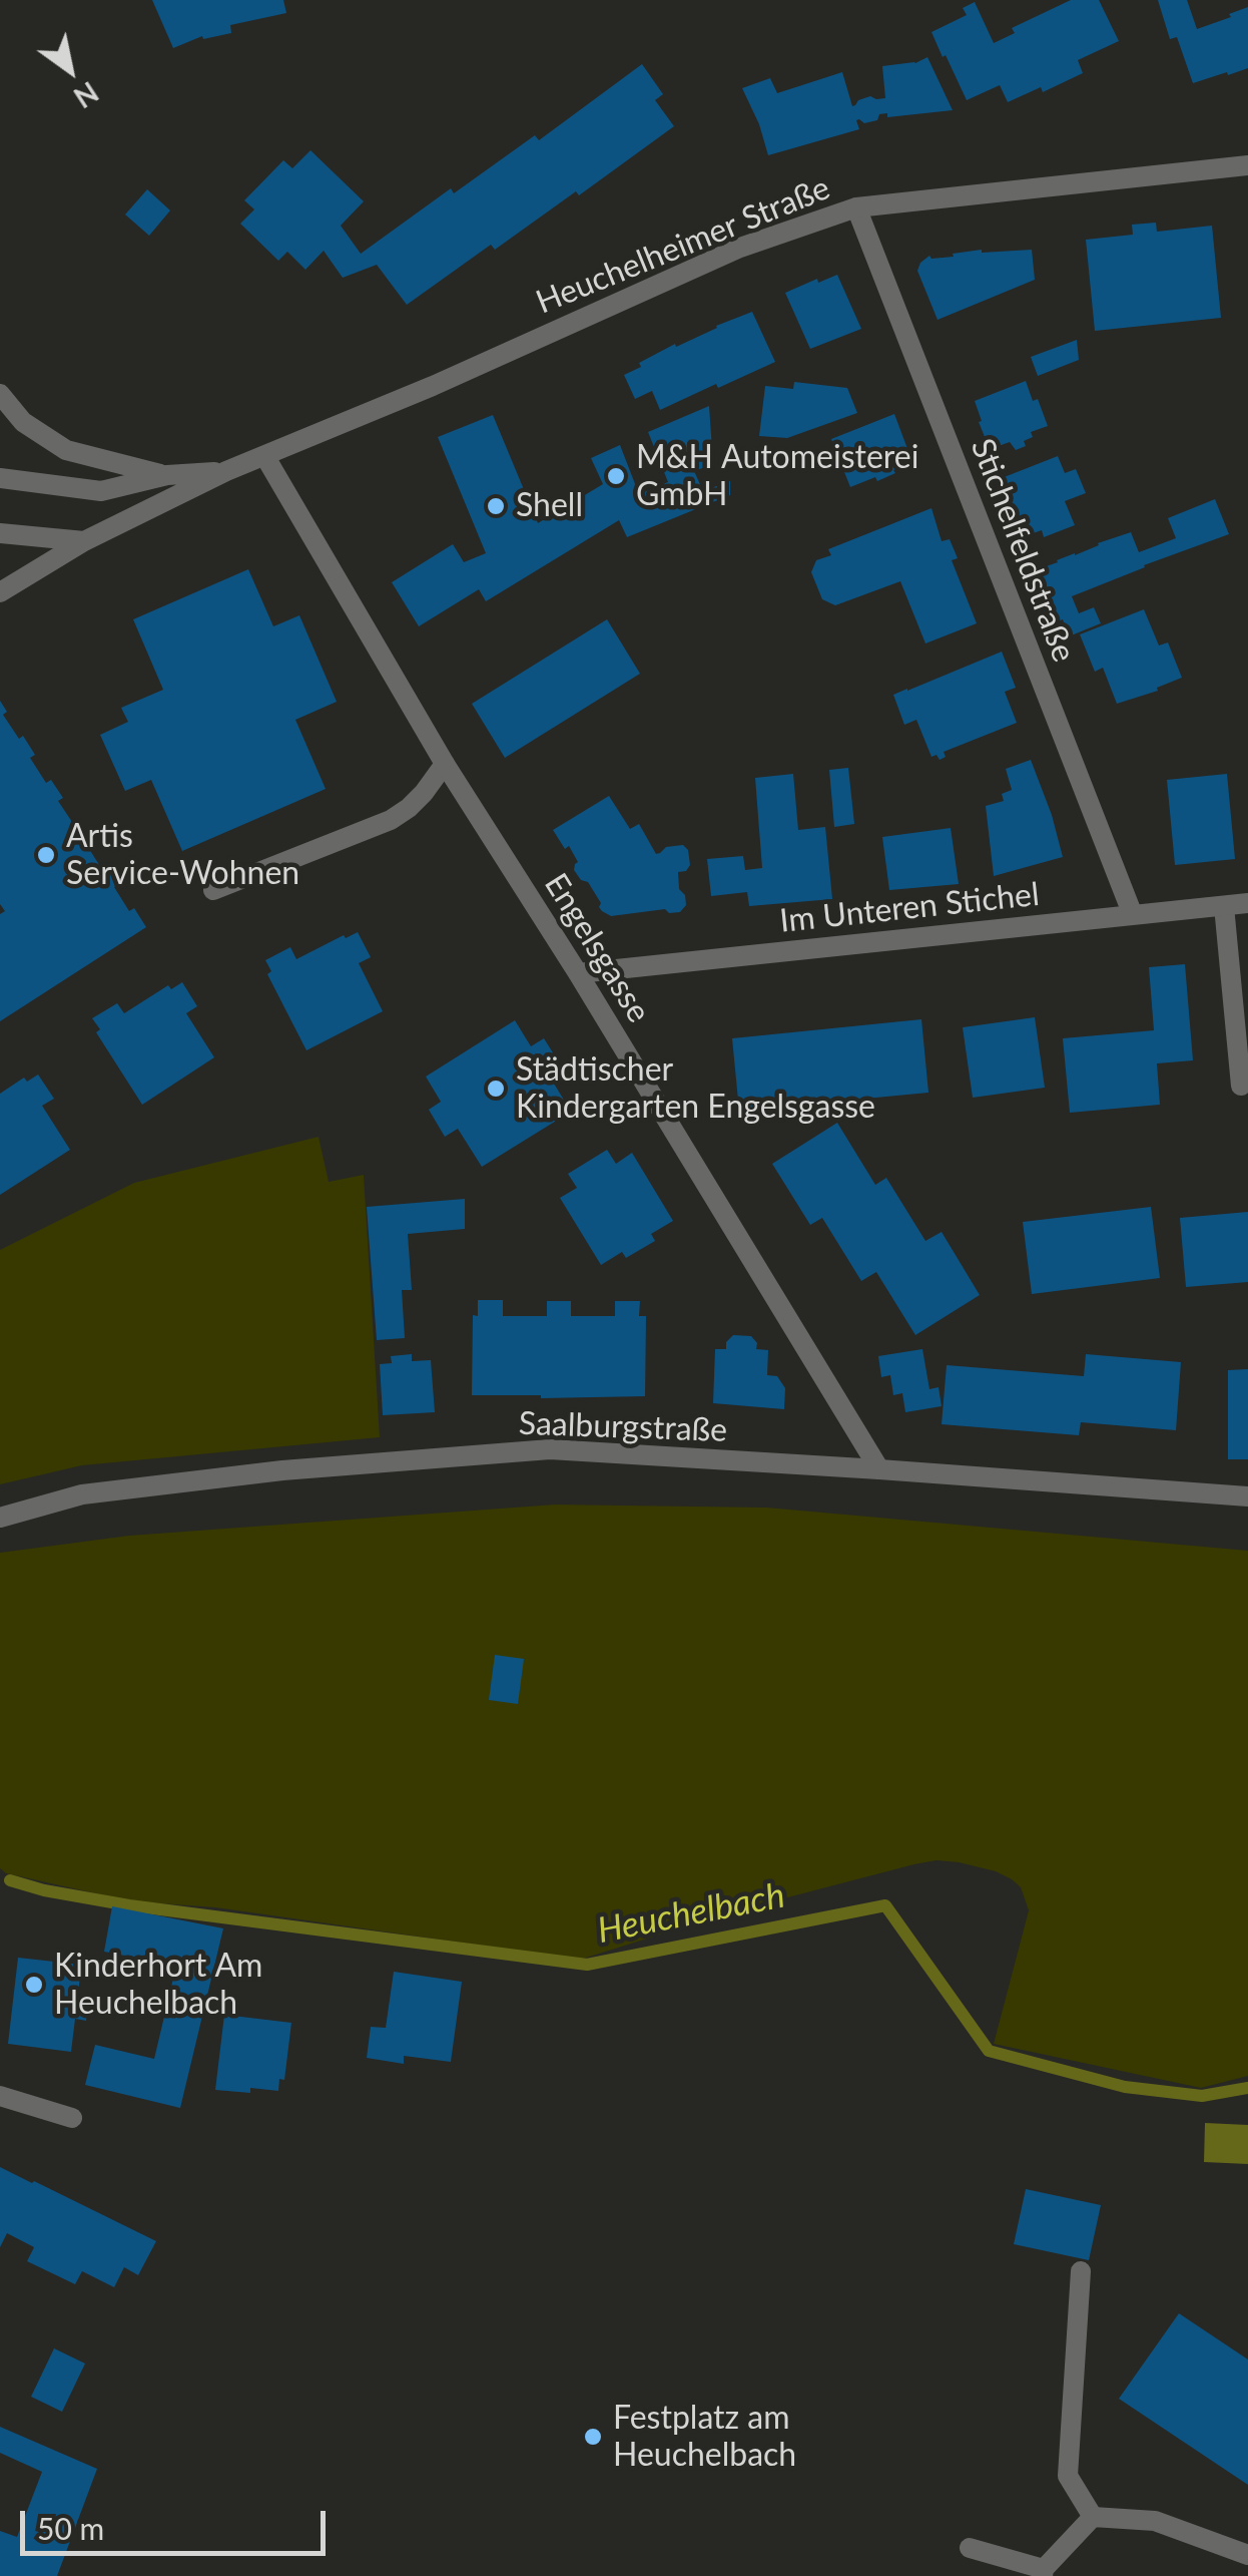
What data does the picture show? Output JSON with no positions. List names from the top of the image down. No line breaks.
{"streets":{"street":["Heuchelheimer Straße","Stichelfeldstraße","Im Unteren Stichel","Engelsgasse","Saalburgstraße"]},"crossings":[["Heuchelheimer Straße","Stichelfeldstraße"],["Heuchelheimer Straße","Engelsgasse"],["Stichelfeldstraße","Im Unteren Stichel"],["Im Unteren Stichel","Engelsgasse"],["Engelsgasse","Saalburgstraße"]],"water":["Heuchelbach"],"places":["M&H Automeisterei GmbH","Shell","Artis Service-Wohnen","Städtischer Kindergarten Engelsgasse","Kinderhort Am Heuchelbach","Festplatz am Heuchelbach"],"scale_bar":"50 m","north":"bottom right"}
